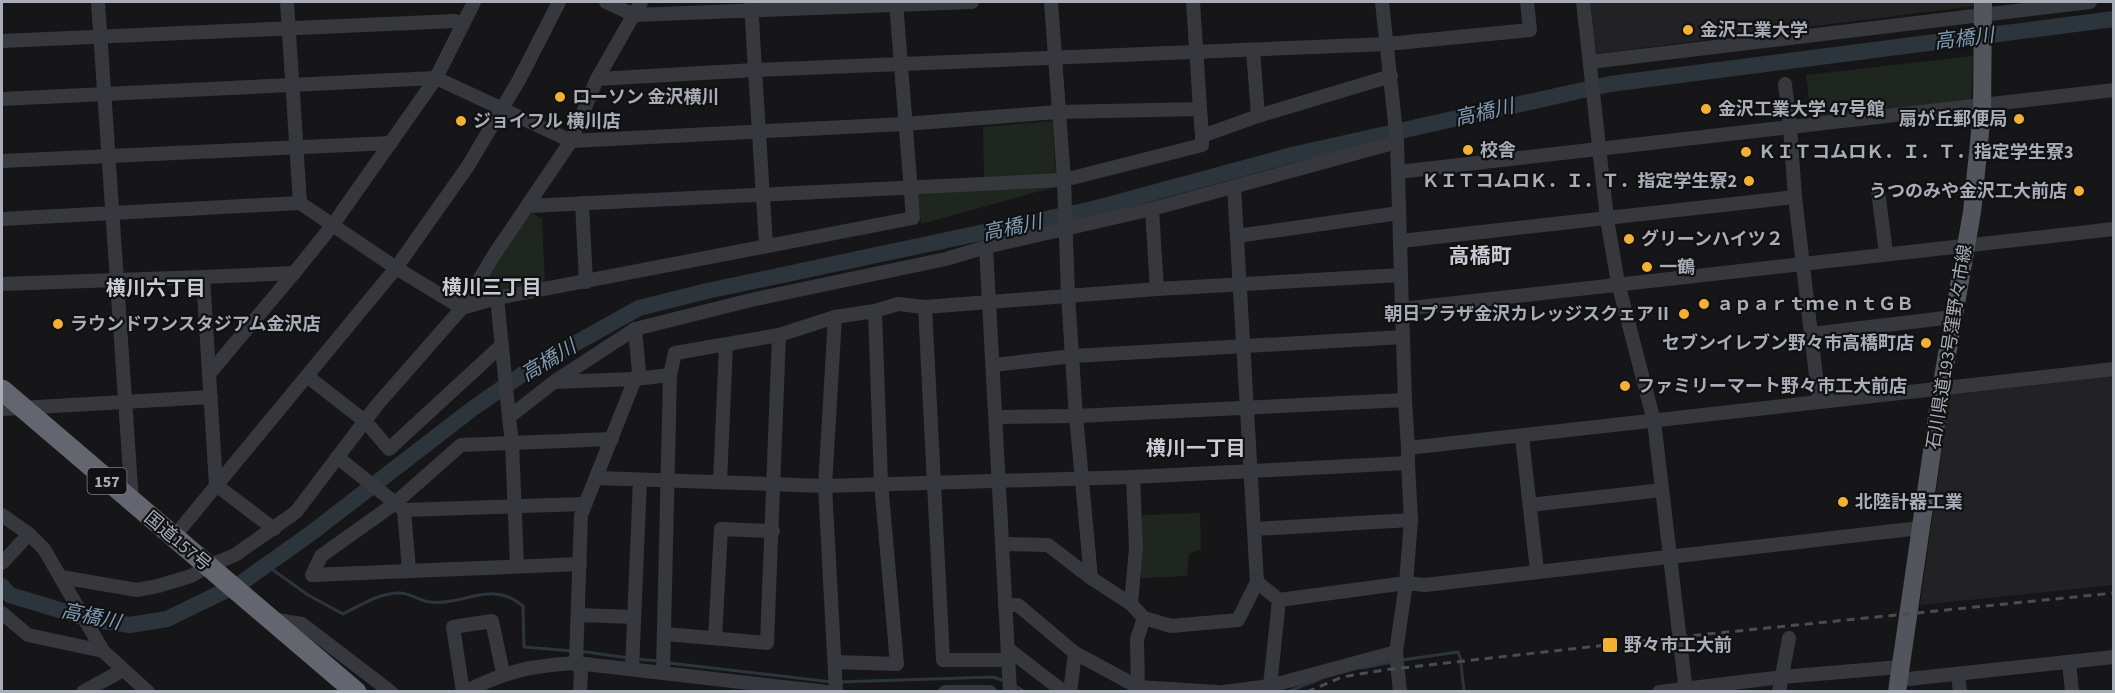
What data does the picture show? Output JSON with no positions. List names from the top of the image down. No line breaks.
{"streets":{"highway":["157","国道157号"],"main road":["石川県道193号窪野々市線"]},"districts":["高橋町","横川三丁目","横川六丁目","横川一丁目"],"water":["高橋川"],"places":{"other":["金沢工業大学","ローソン 金沢横川","金沢工業大学 47号館","扇が丘郵便局","ジョイフル 横川店","校舎","ＫＩＴコムロＫ．Ｉ．Ｔ．指定学生寮3","ＫＩＴコムロＫ．Ｉ．Ｔ．指定学生寮2","うつのみや金沢工大前店","グリーンハイツ２","一鶴","ａｐａｒｔｍｅｎｔＧＢ","朝日プラザ金沢カレッジスクェアⅡ","ラウンドワンスタジアム金沢店","セブンイレブン野々市高橋町店","ファミリーマート野々市工大前店","北陸計器工業"],"transit":["野々市工大前"]}}
